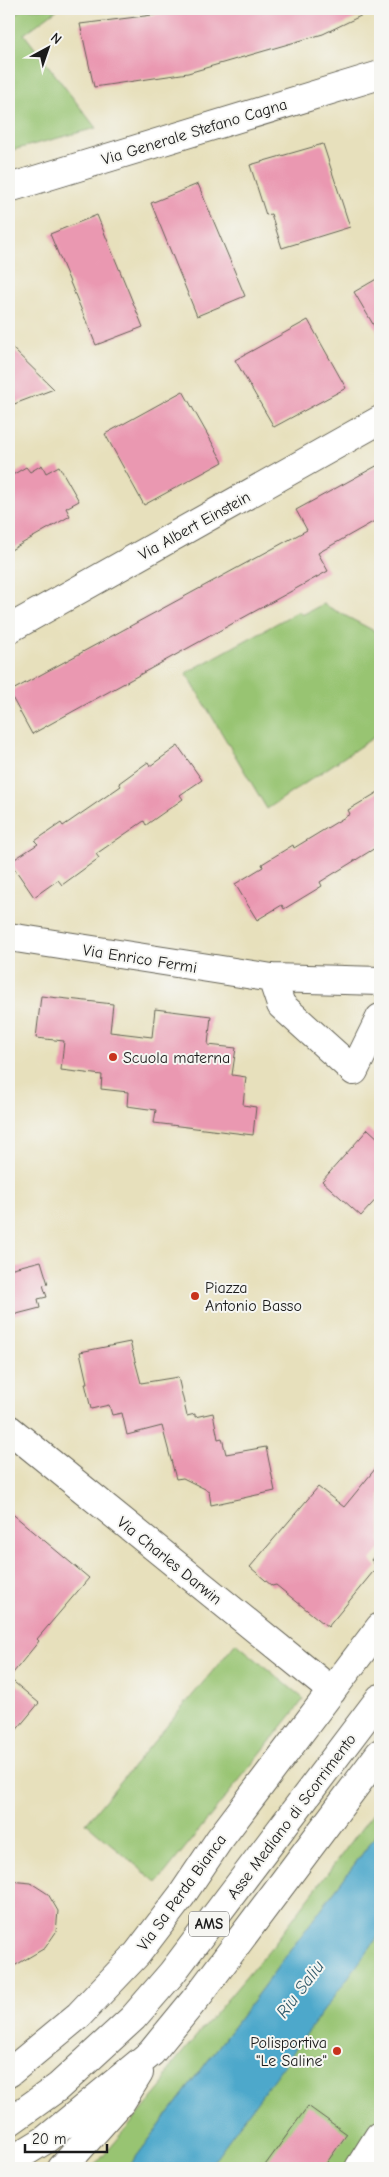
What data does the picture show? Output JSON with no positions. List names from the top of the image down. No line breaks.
{"streets":{"main road":["Via Generale Stefano Cagna","Via Albert Einstein","Via Enrico Fermi","Via Charles Darwin","Asse Mediano di Scorrimento","Via Sa Perda Bianca","AMS"]},"crossings":[["Via Charles Darwin","Via Sa Perda Bianca"]],"water":["Riu Saliu"],"places":["Scuola materna","Piazza Antonio Basso","Polisportiva \"Le Saline\""],"scale_bar":"20 m","north":"top right"}
